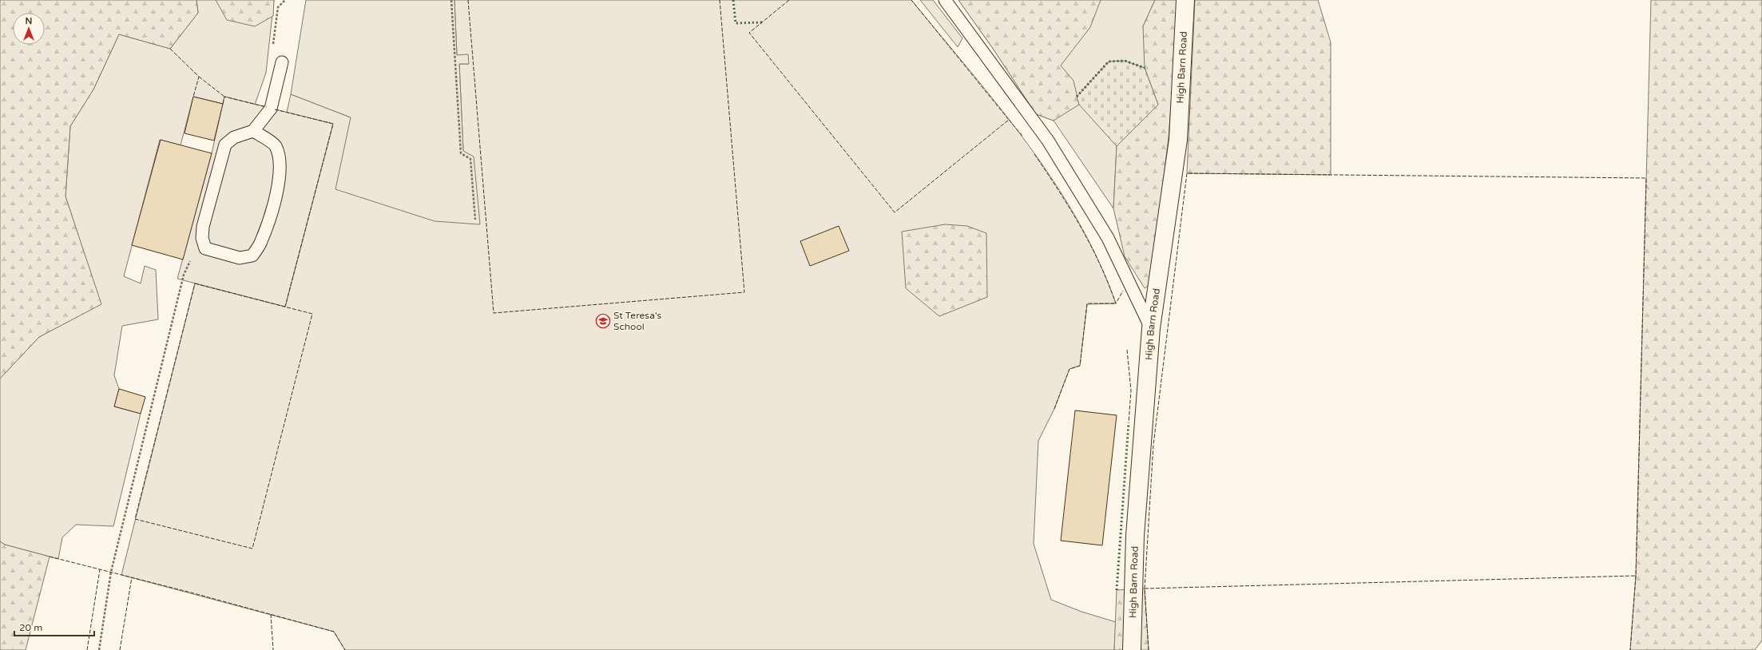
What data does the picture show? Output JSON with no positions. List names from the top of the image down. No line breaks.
{"streets":{"street":["High Barn Road"]},"places":{"school or university":["St Teresa's School"]},"scale_bar":"20 m","north":"top"}
